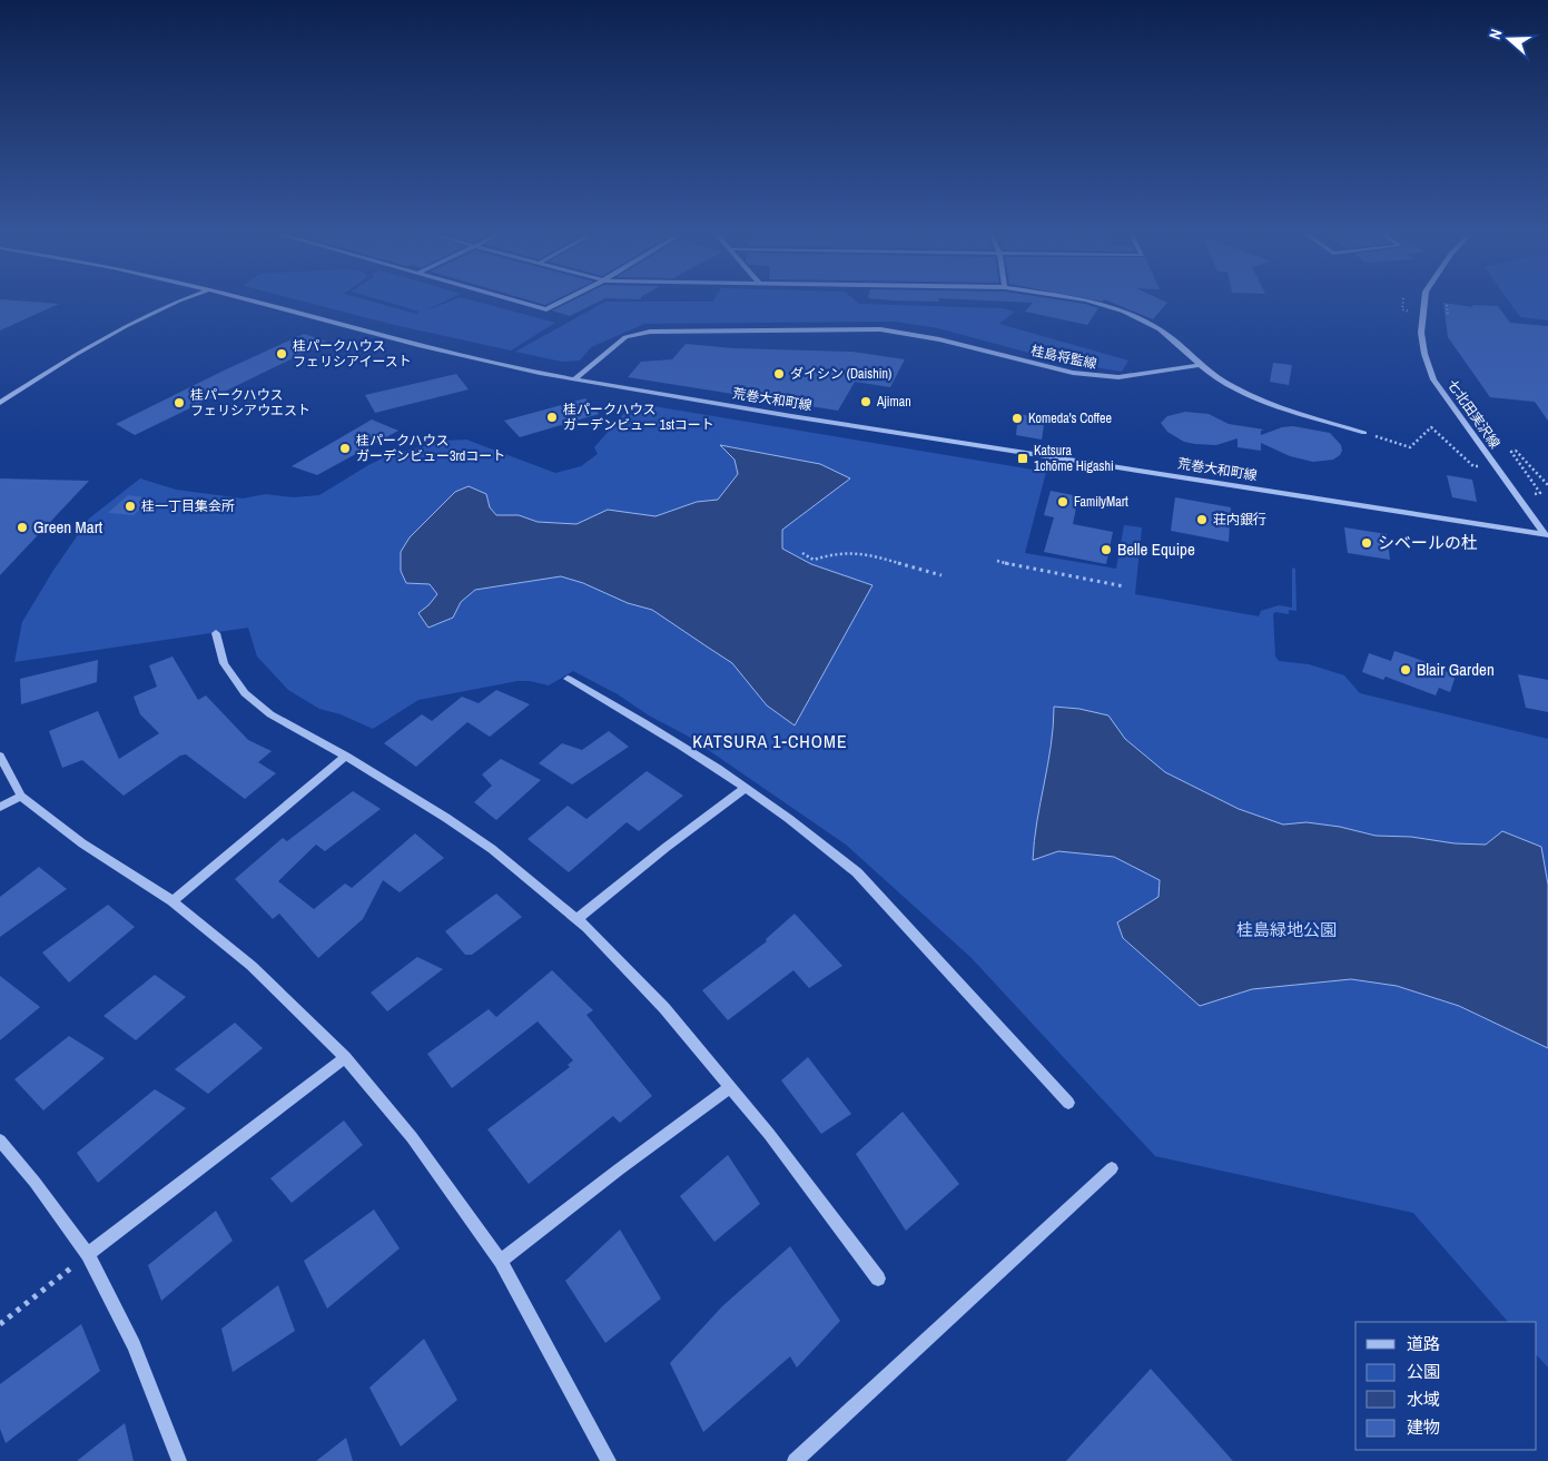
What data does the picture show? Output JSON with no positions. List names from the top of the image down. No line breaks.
{"streets":{"street":["桂島将監線","荒巻大和町線","七北田実沢線"]},"crossings":[["桂島将監線","荒巻大和町線"],["荒巻大和町線","七北田実沢線"]],"districts":["KATSURA 1-CHOME"],"parks":["桂島緑地公園"],"places":{"other":["桂パークハウス フェリシアイースト","ダイシン (Daishin)","Ajiman","桂パークハウス フェリシアウエスト","桂パークハウス ガーデンビュー 1stコート","Komeda's Coffee","桂パークハウス ガーデンビュー3rdコート","FamilyMart","桂一丁目集会所","荘内銀行","Green Mart","シベールの杜","Belle Equipe","Blair Garden"],"transit":["Katsura 1chōme Higashi"]},"legend":["道路","公園","水域","建物"],"north":"left"}
